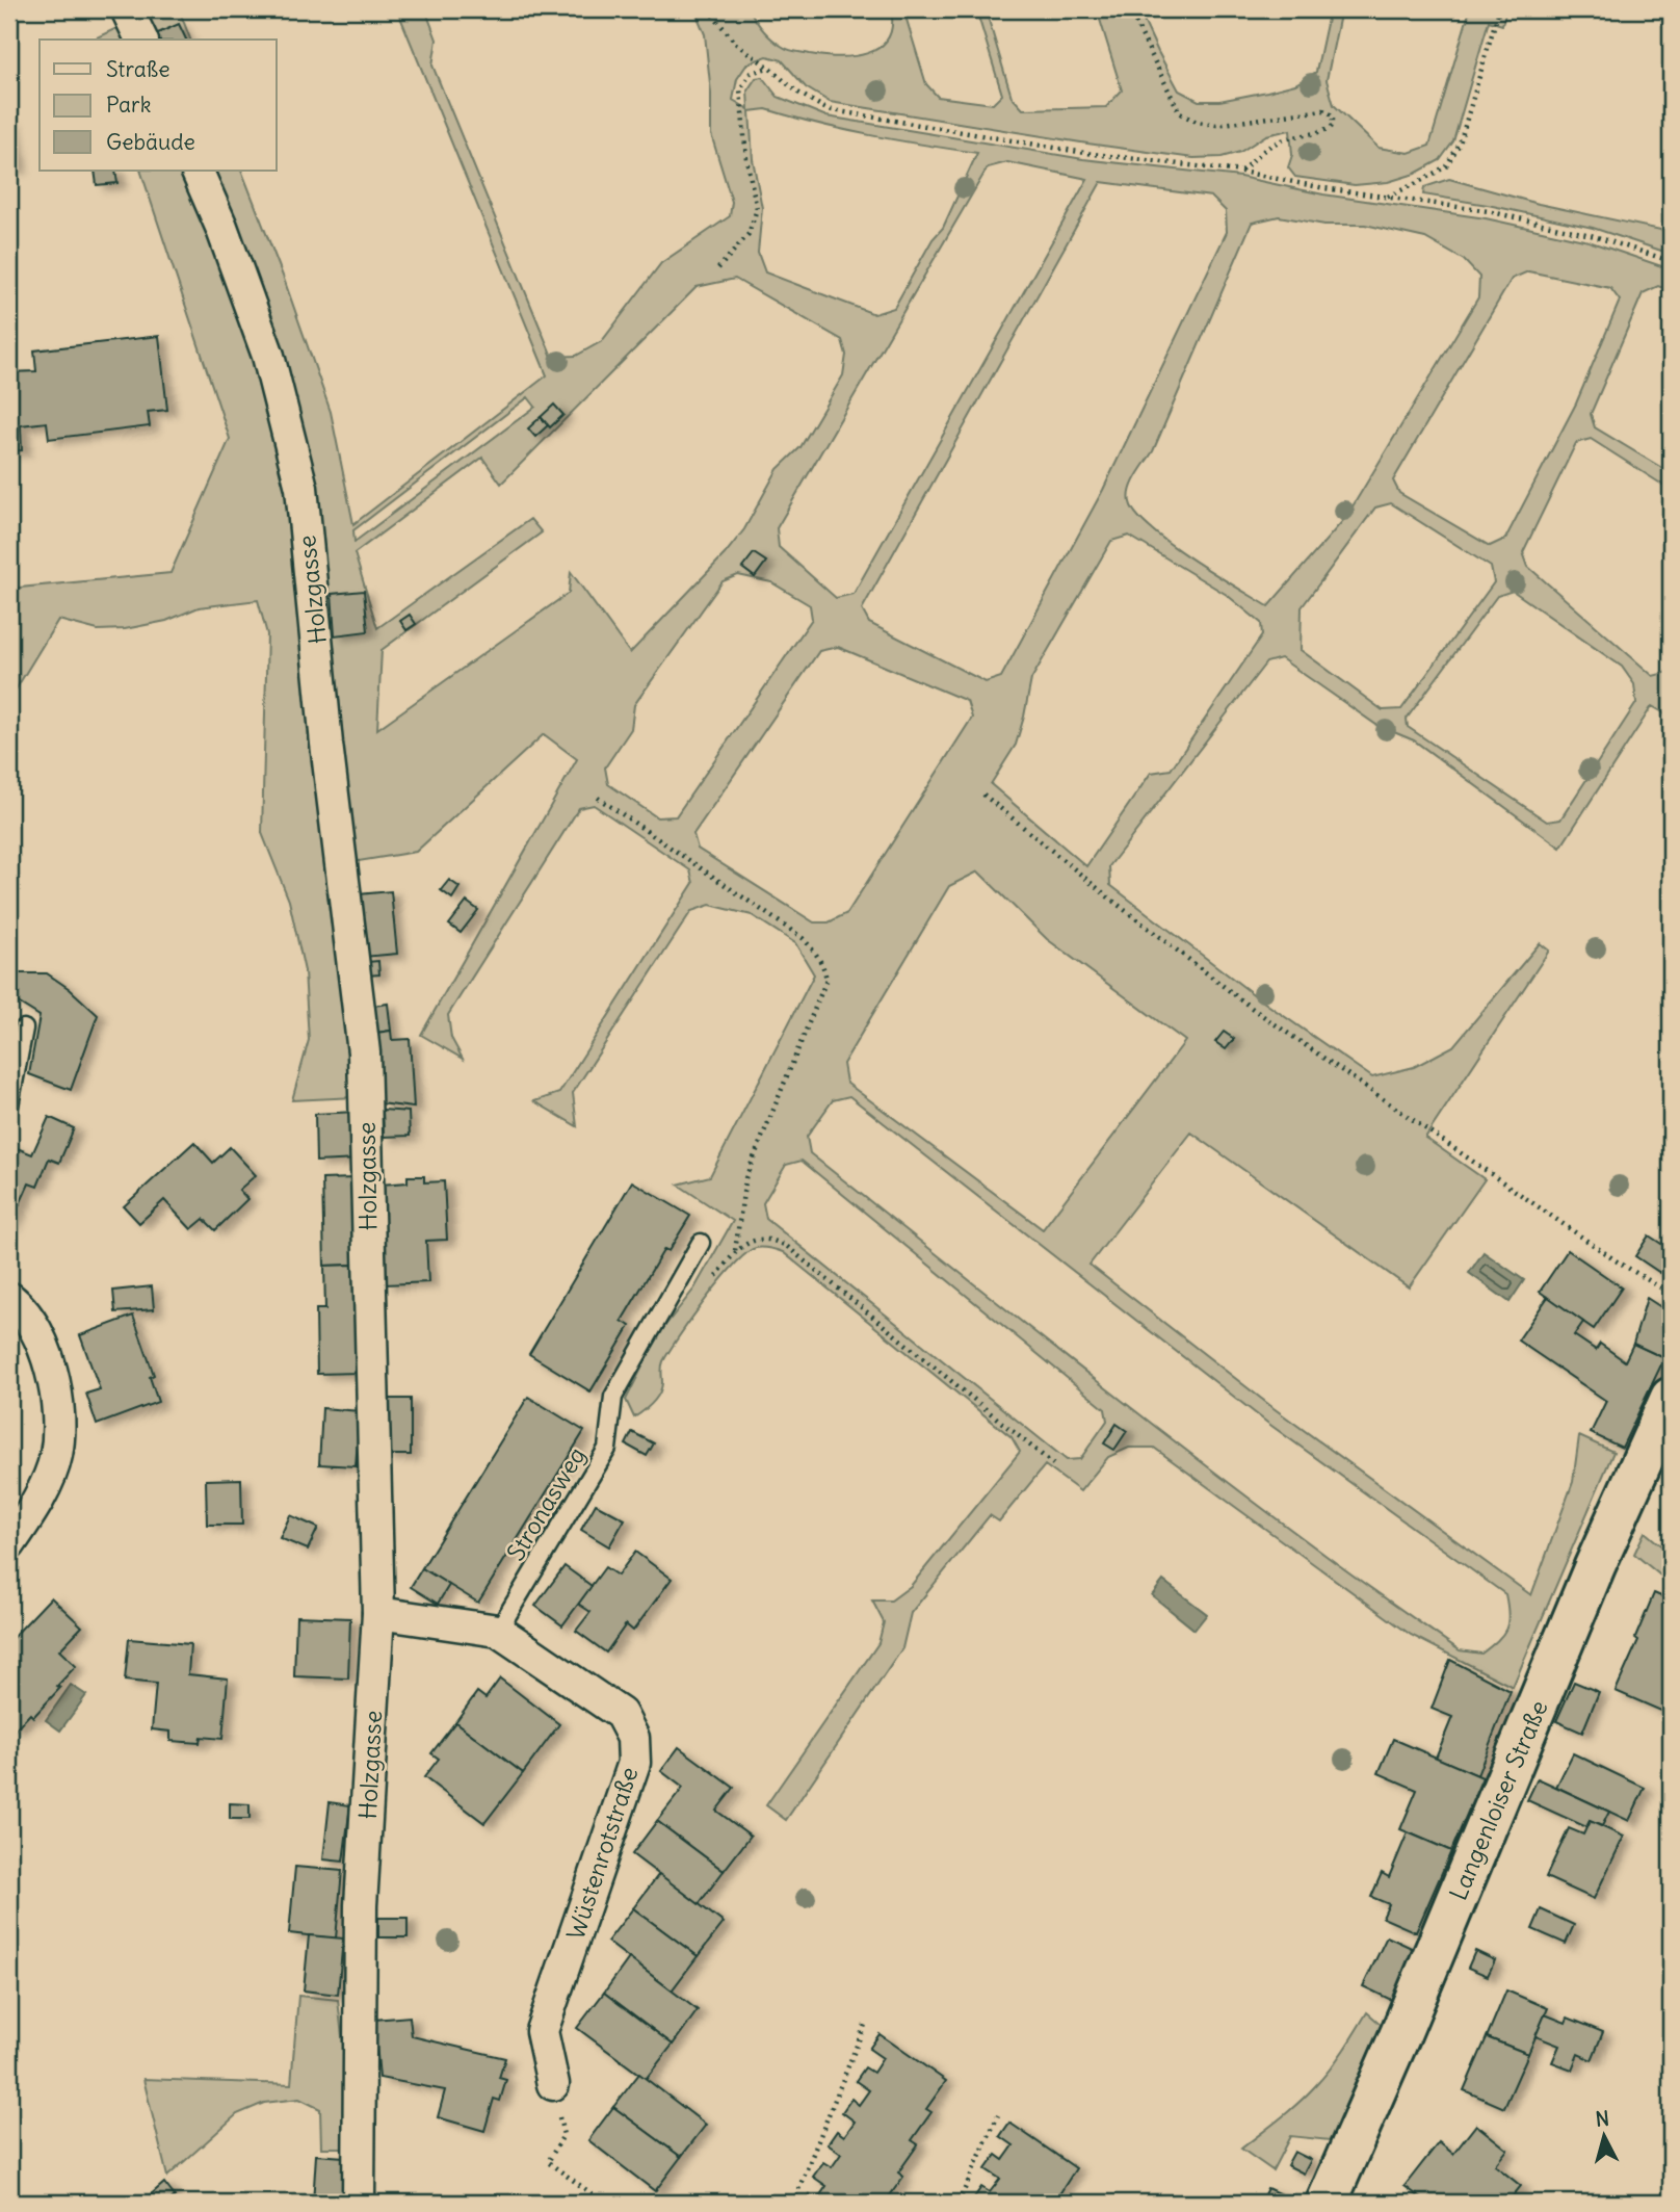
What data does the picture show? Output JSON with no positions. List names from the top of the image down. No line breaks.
{"streets":{"street":["Holzgasse","Langenloiser Straße","Wüstenrotstraße"],"lane":["Stronasweg"]},"crossings":[["Holzgasse","Wüstenrotstraße"],["Stronasweg","Wüstenrotstraße"]],"legend":["Straße","Park","Gebäude"],"north":"top"}
